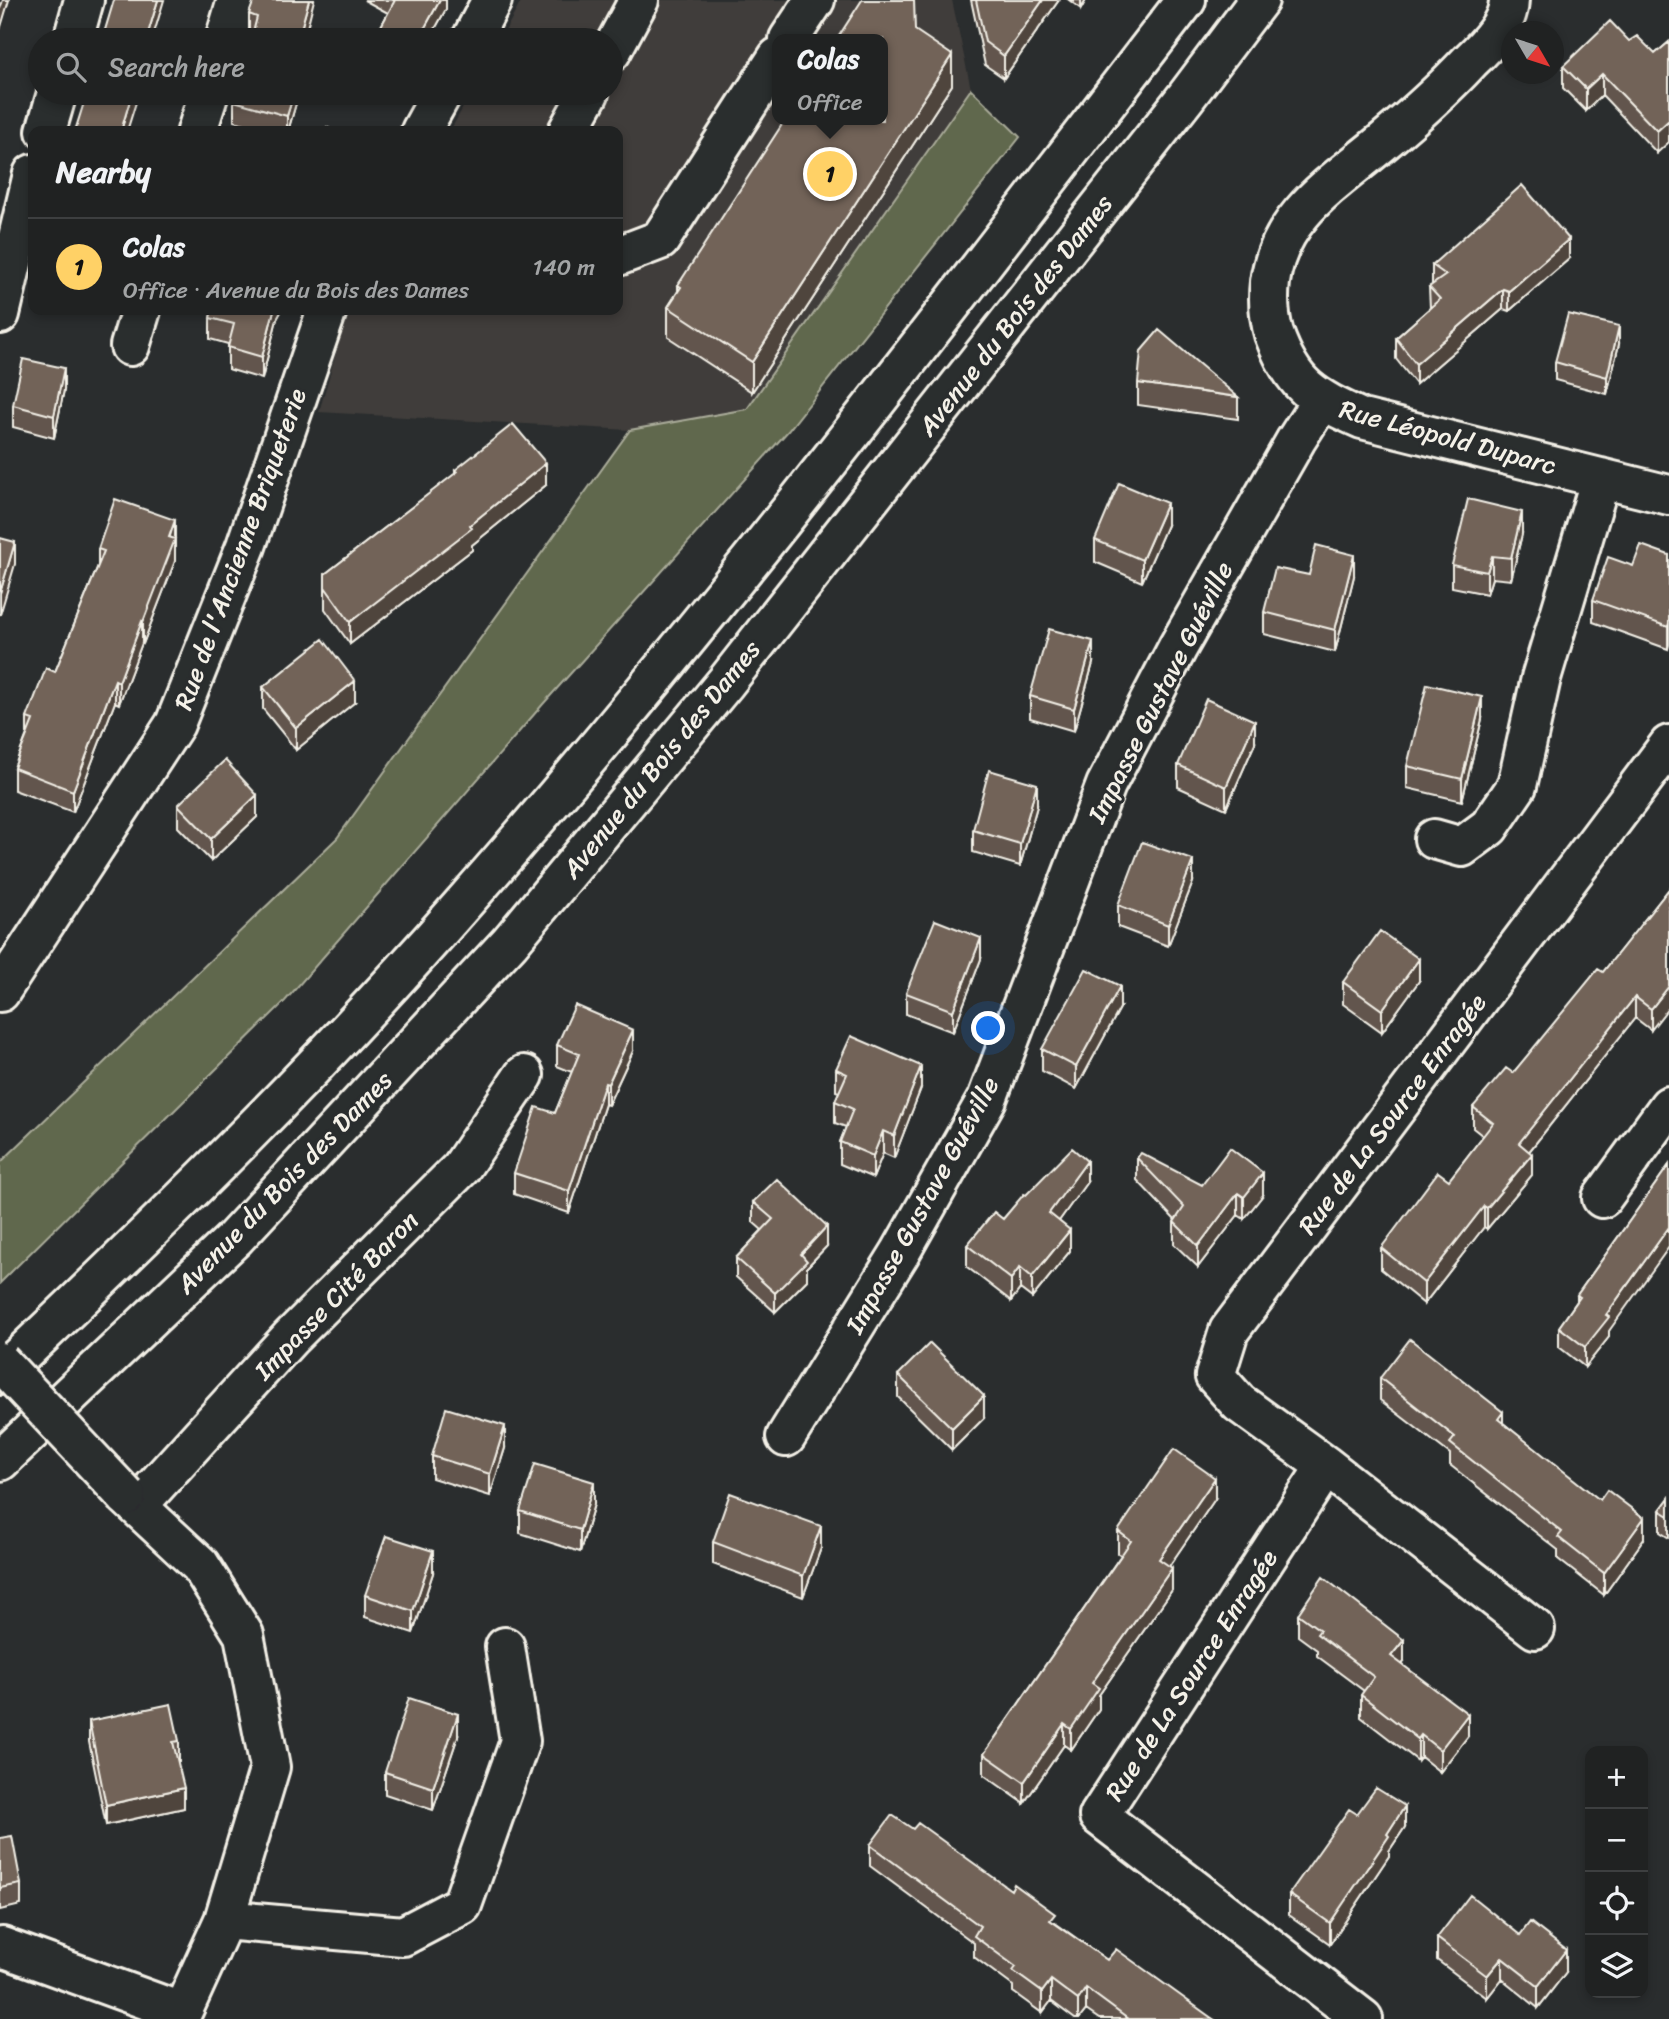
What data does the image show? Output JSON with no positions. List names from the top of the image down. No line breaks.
{"streets":{"main road":["Avenue du Bois des Dames","Rue Léopold Duparc","Rue de l'Ancienne Briqueterie","Impasse Gustave Guéville","Rue de La Source Enragée","Impasse Cité Baron"]},"crossings":[["Rue Léopold Duparc","Impasse Gustave Guéville"]],"north":"bottom right","page":{"search":"Search here","popup":["Colas","Office"],"heading":"Nearby","pins":"1","list":[{"mark":"1","name":"Colas","note":"Office · Avenue du Bois des Dames","value":"140 m"}],"map_buttons":["+","−"]}}
